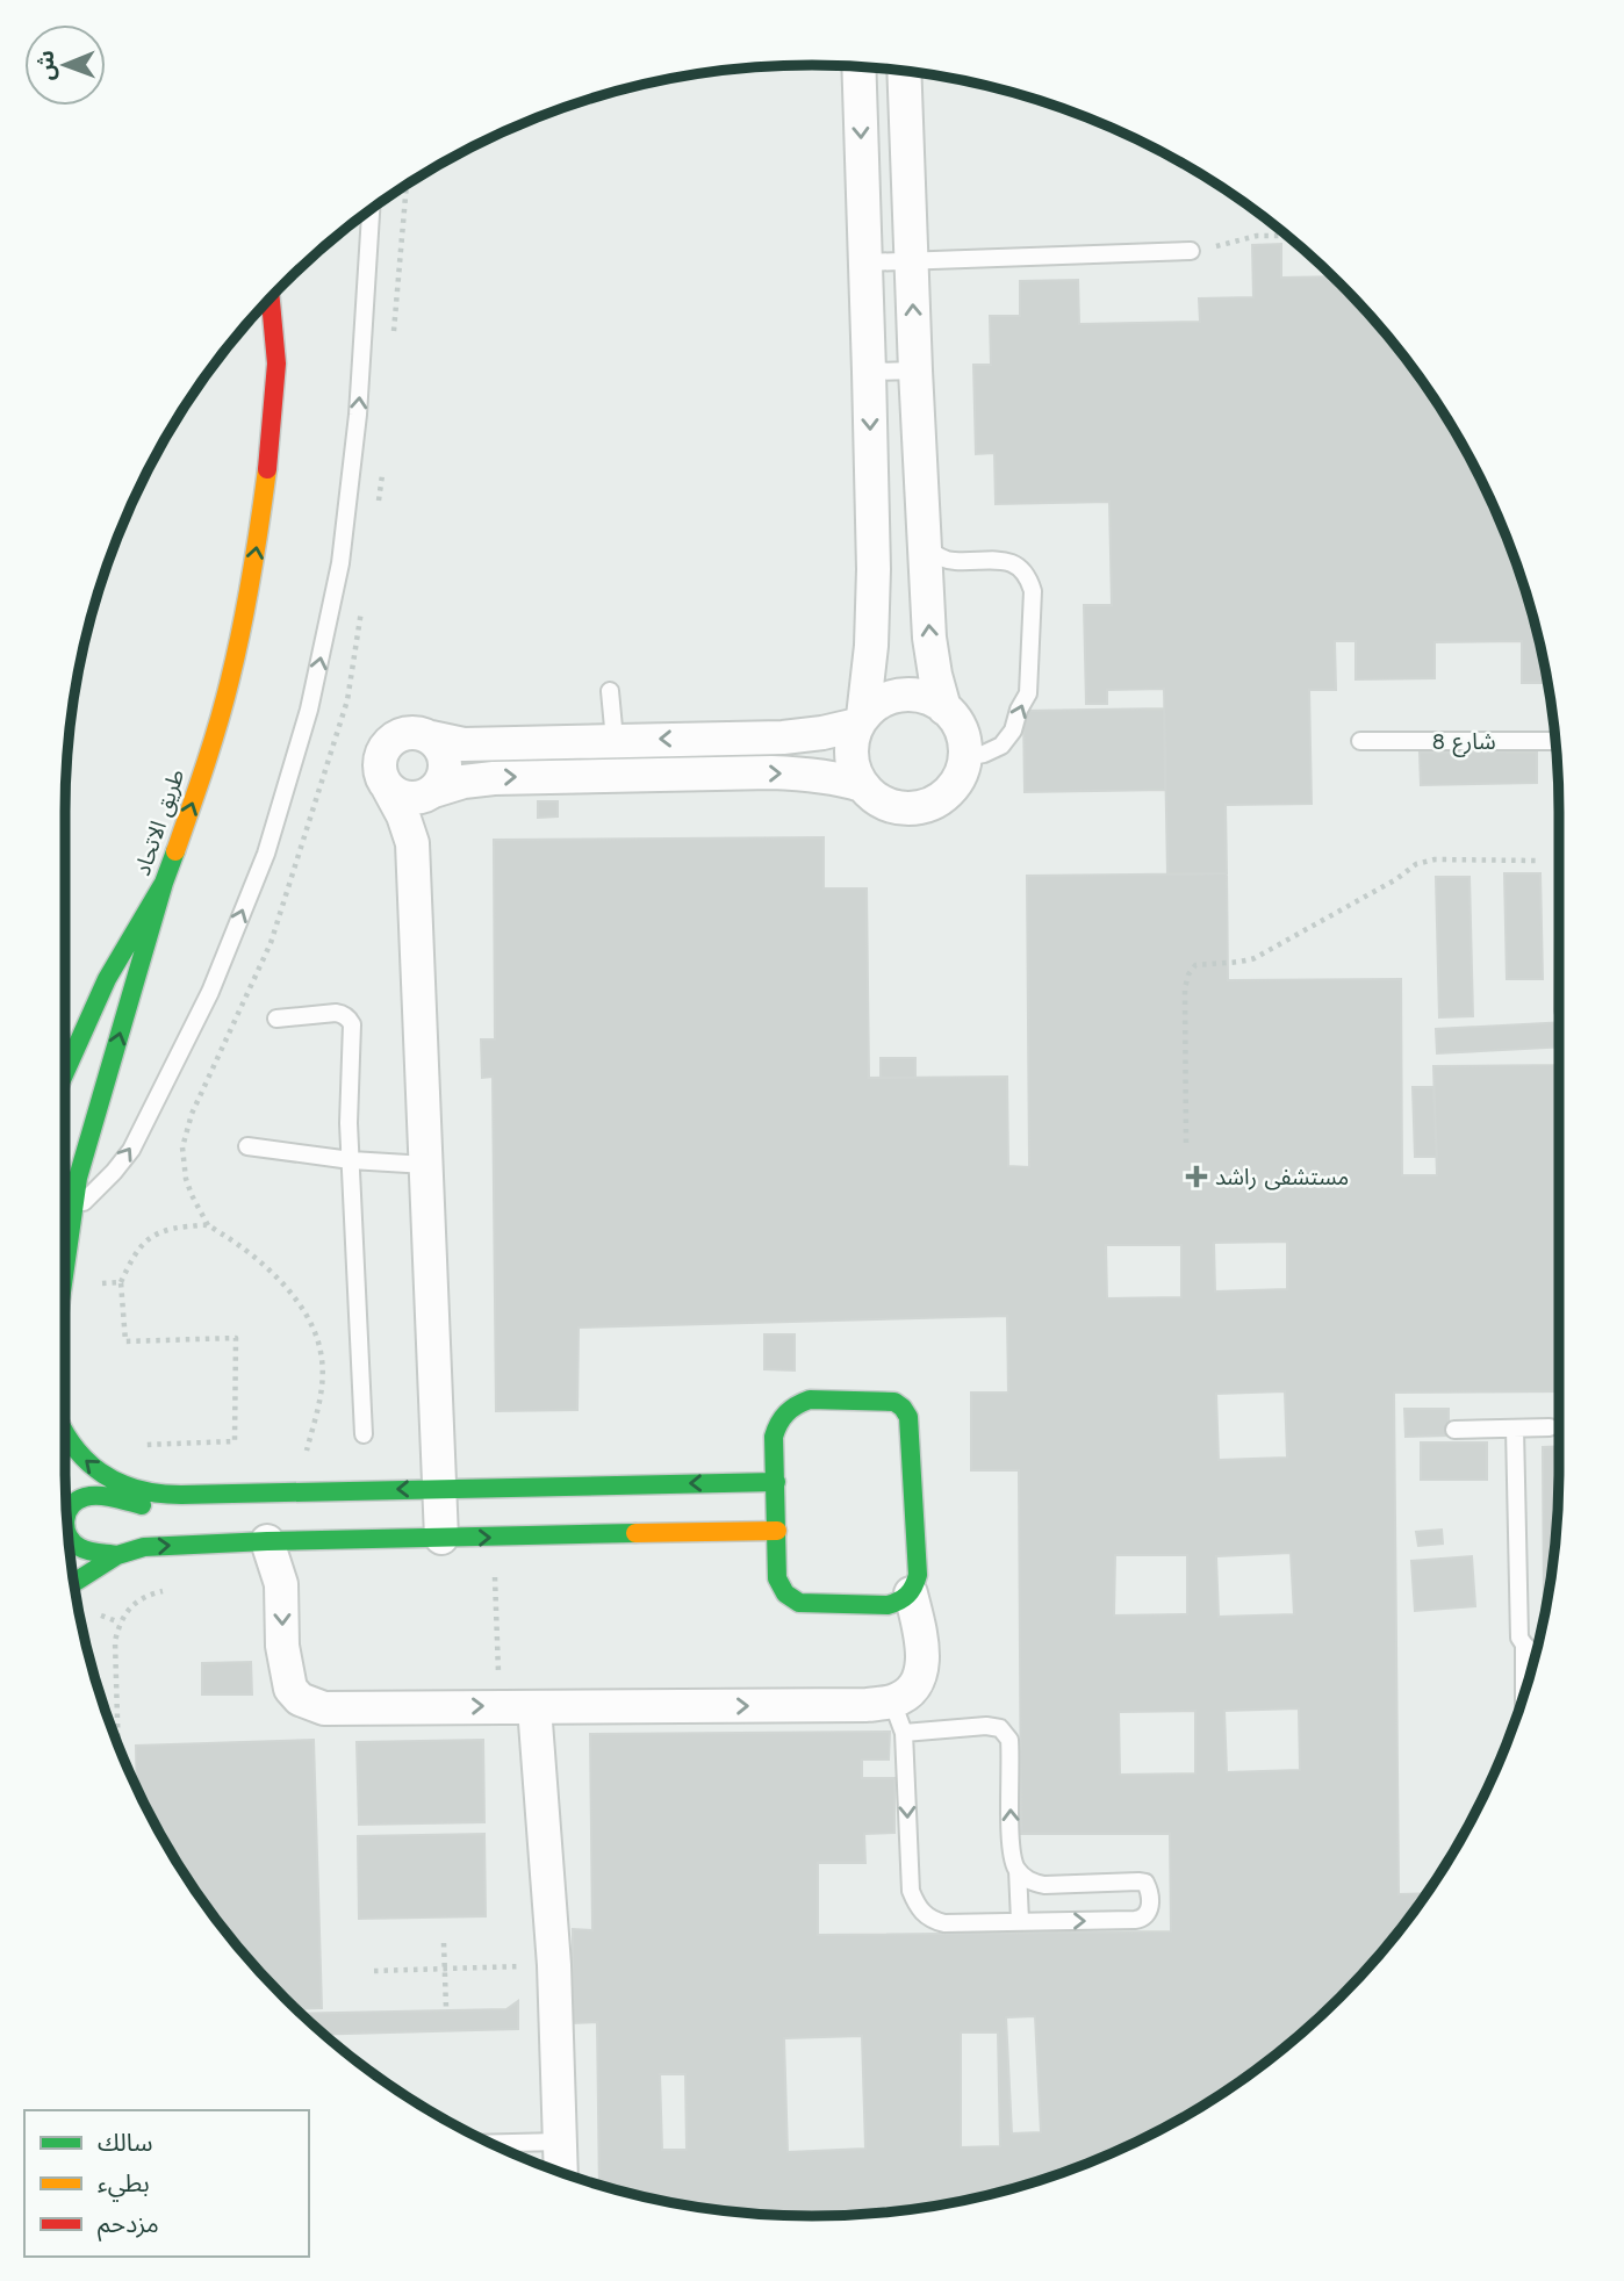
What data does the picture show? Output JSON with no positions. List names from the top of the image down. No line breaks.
{"streets":{"street":["طريق الاتحاد"],"lane":["شارع 8"]},"one_way":["طريق الاتحاد"],"places":{"health":["مستشفى راشد"]},"legend":["سالك","بطيء","مزدحم"],"north":"left"}
